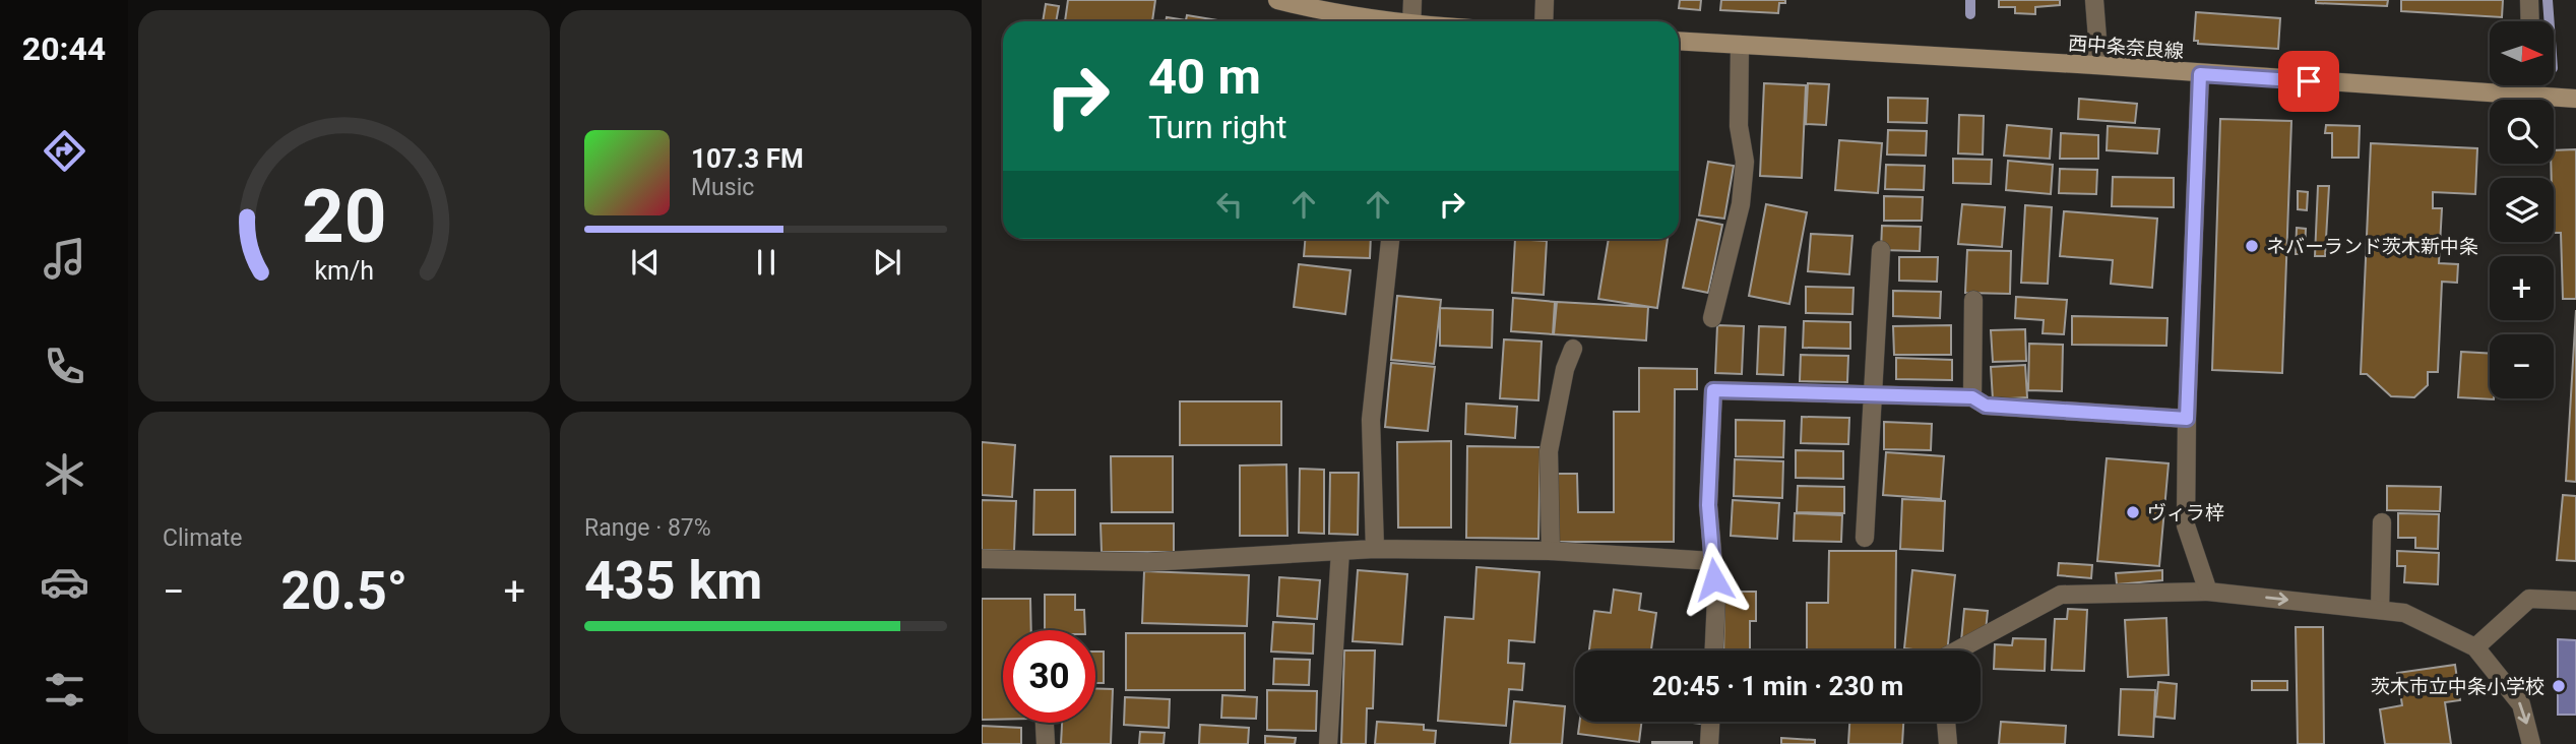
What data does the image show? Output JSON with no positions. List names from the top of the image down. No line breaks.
{"streets":{"street":["西中条奈良線"]},"places":["ネバーランド茨木新中条","ヴィラ梓","茨木市立中条小学校"],"north":"right","page":{"tabs":"20:44","map_buttons":["+","−"],"turn":["40 m","Turn right"],"song":["107.3 FM","Music"],"tile":["Climate",["Range · 87%","435 km"]],"heat":["−","20.5°","+"],"limit":"30","trip":"20:45 · 1 min · 230 m","gauge":["20","km/h"]}}
